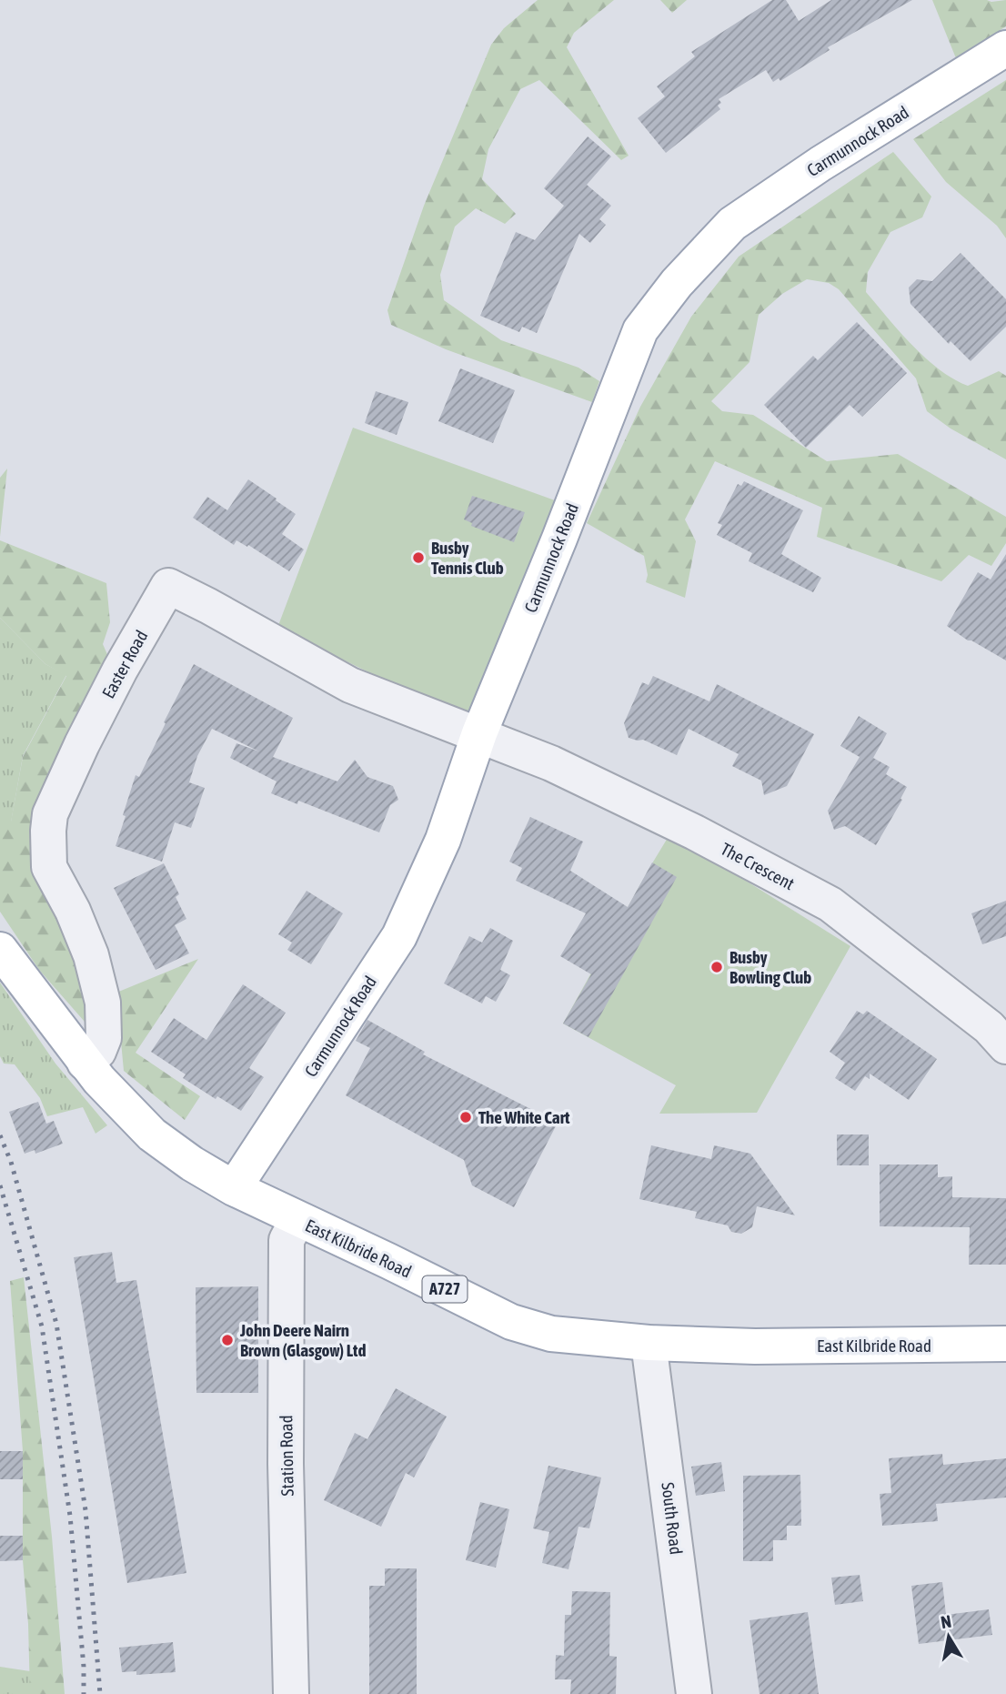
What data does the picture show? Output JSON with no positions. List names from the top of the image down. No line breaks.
{"streets":{"main road":["Carmunnock Road","East Kilbride Road","A727"],"street":["Easter Road","The Crescent","Station Road","South Road"]},"crossings":[["Carmunnock Road","Easter Road"],["Carmunnock Road","The Crescent"],["Carmunnock Road","East Kilbride Road"],["Easter Road","The Crescent"],["Easter Road","East Kilbride Road"],["East Kilbride Road","Station Road"],["East Kilbride Road","South Road"]],"places":["Busby Tennis Club","Busby Bowling Club","The White Cart","John Deere Nairn Brown (Glasgow) Ltd"],"north":"top"}
